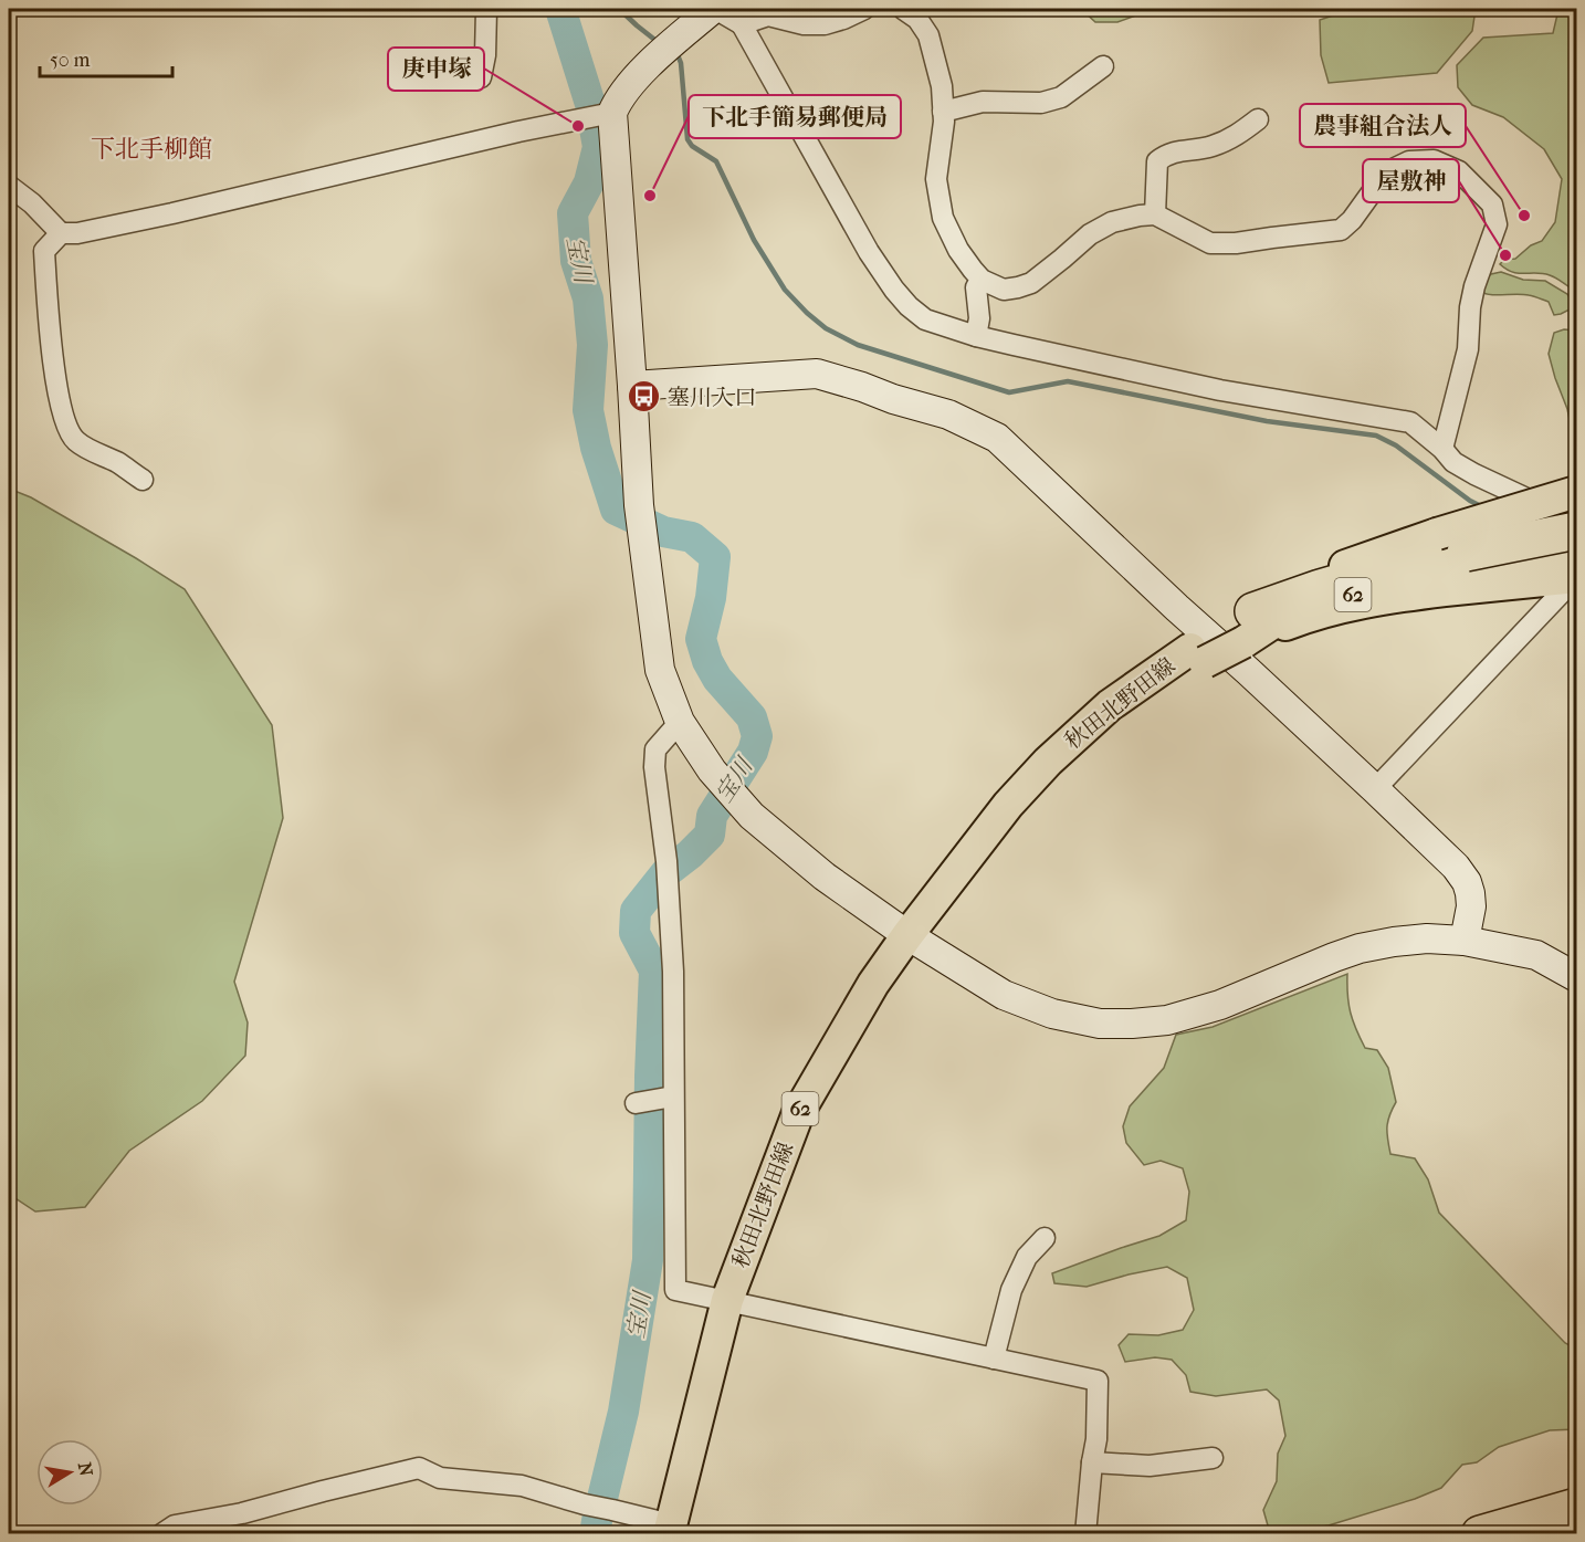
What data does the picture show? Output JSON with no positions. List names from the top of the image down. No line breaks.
{"streets":{"main road":["62","秋田北野田線"]},"districts":["下北手柳館"],"water":["宝川"],"places":{"other":["庚申塚","下北手簡易郵便局","農事組合法人","屋敷神"],"bus stop":["塞川入口"]},"scale_bar":"50 m","north":"right"}
